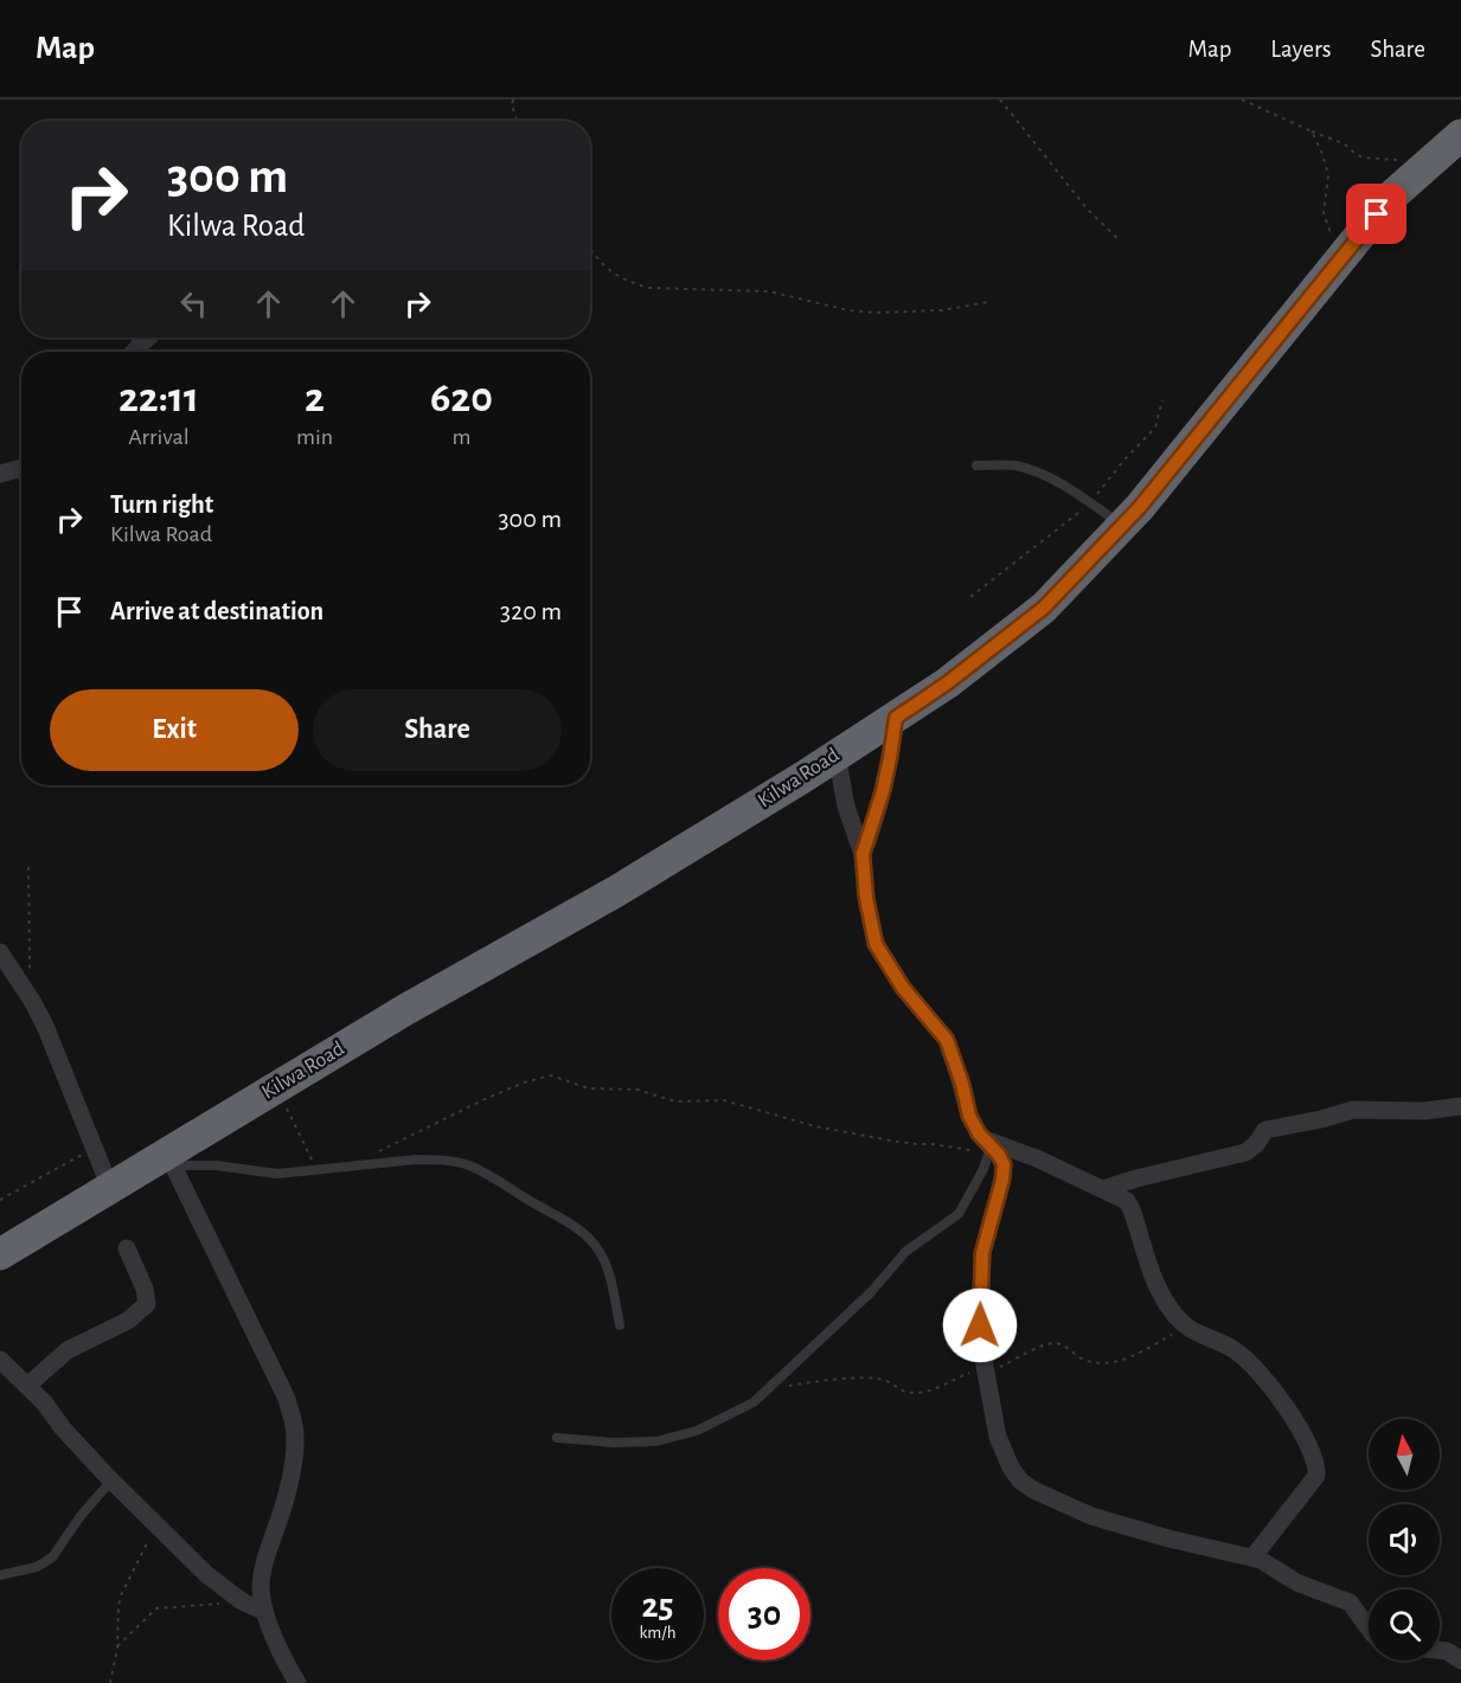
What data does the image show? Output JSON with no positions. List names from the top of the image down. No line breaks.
{"streets":{"highway":["Kilwa Road"]},"north":"top","page":{"header":"Map","nav":["Map","Layers","Share"],"turn":["300 m","Kilwa Road"],"eta":["22:11","Arrival","2","min","620","m"],"list":[{"name":"Turn right","note":"Kilwa Road","value":"300 m"},{"name":"Arrive at destination","value":"320 m"}],"buttons":["Exit","Share"],"speed":"25 km/h","limit":"30"}}
